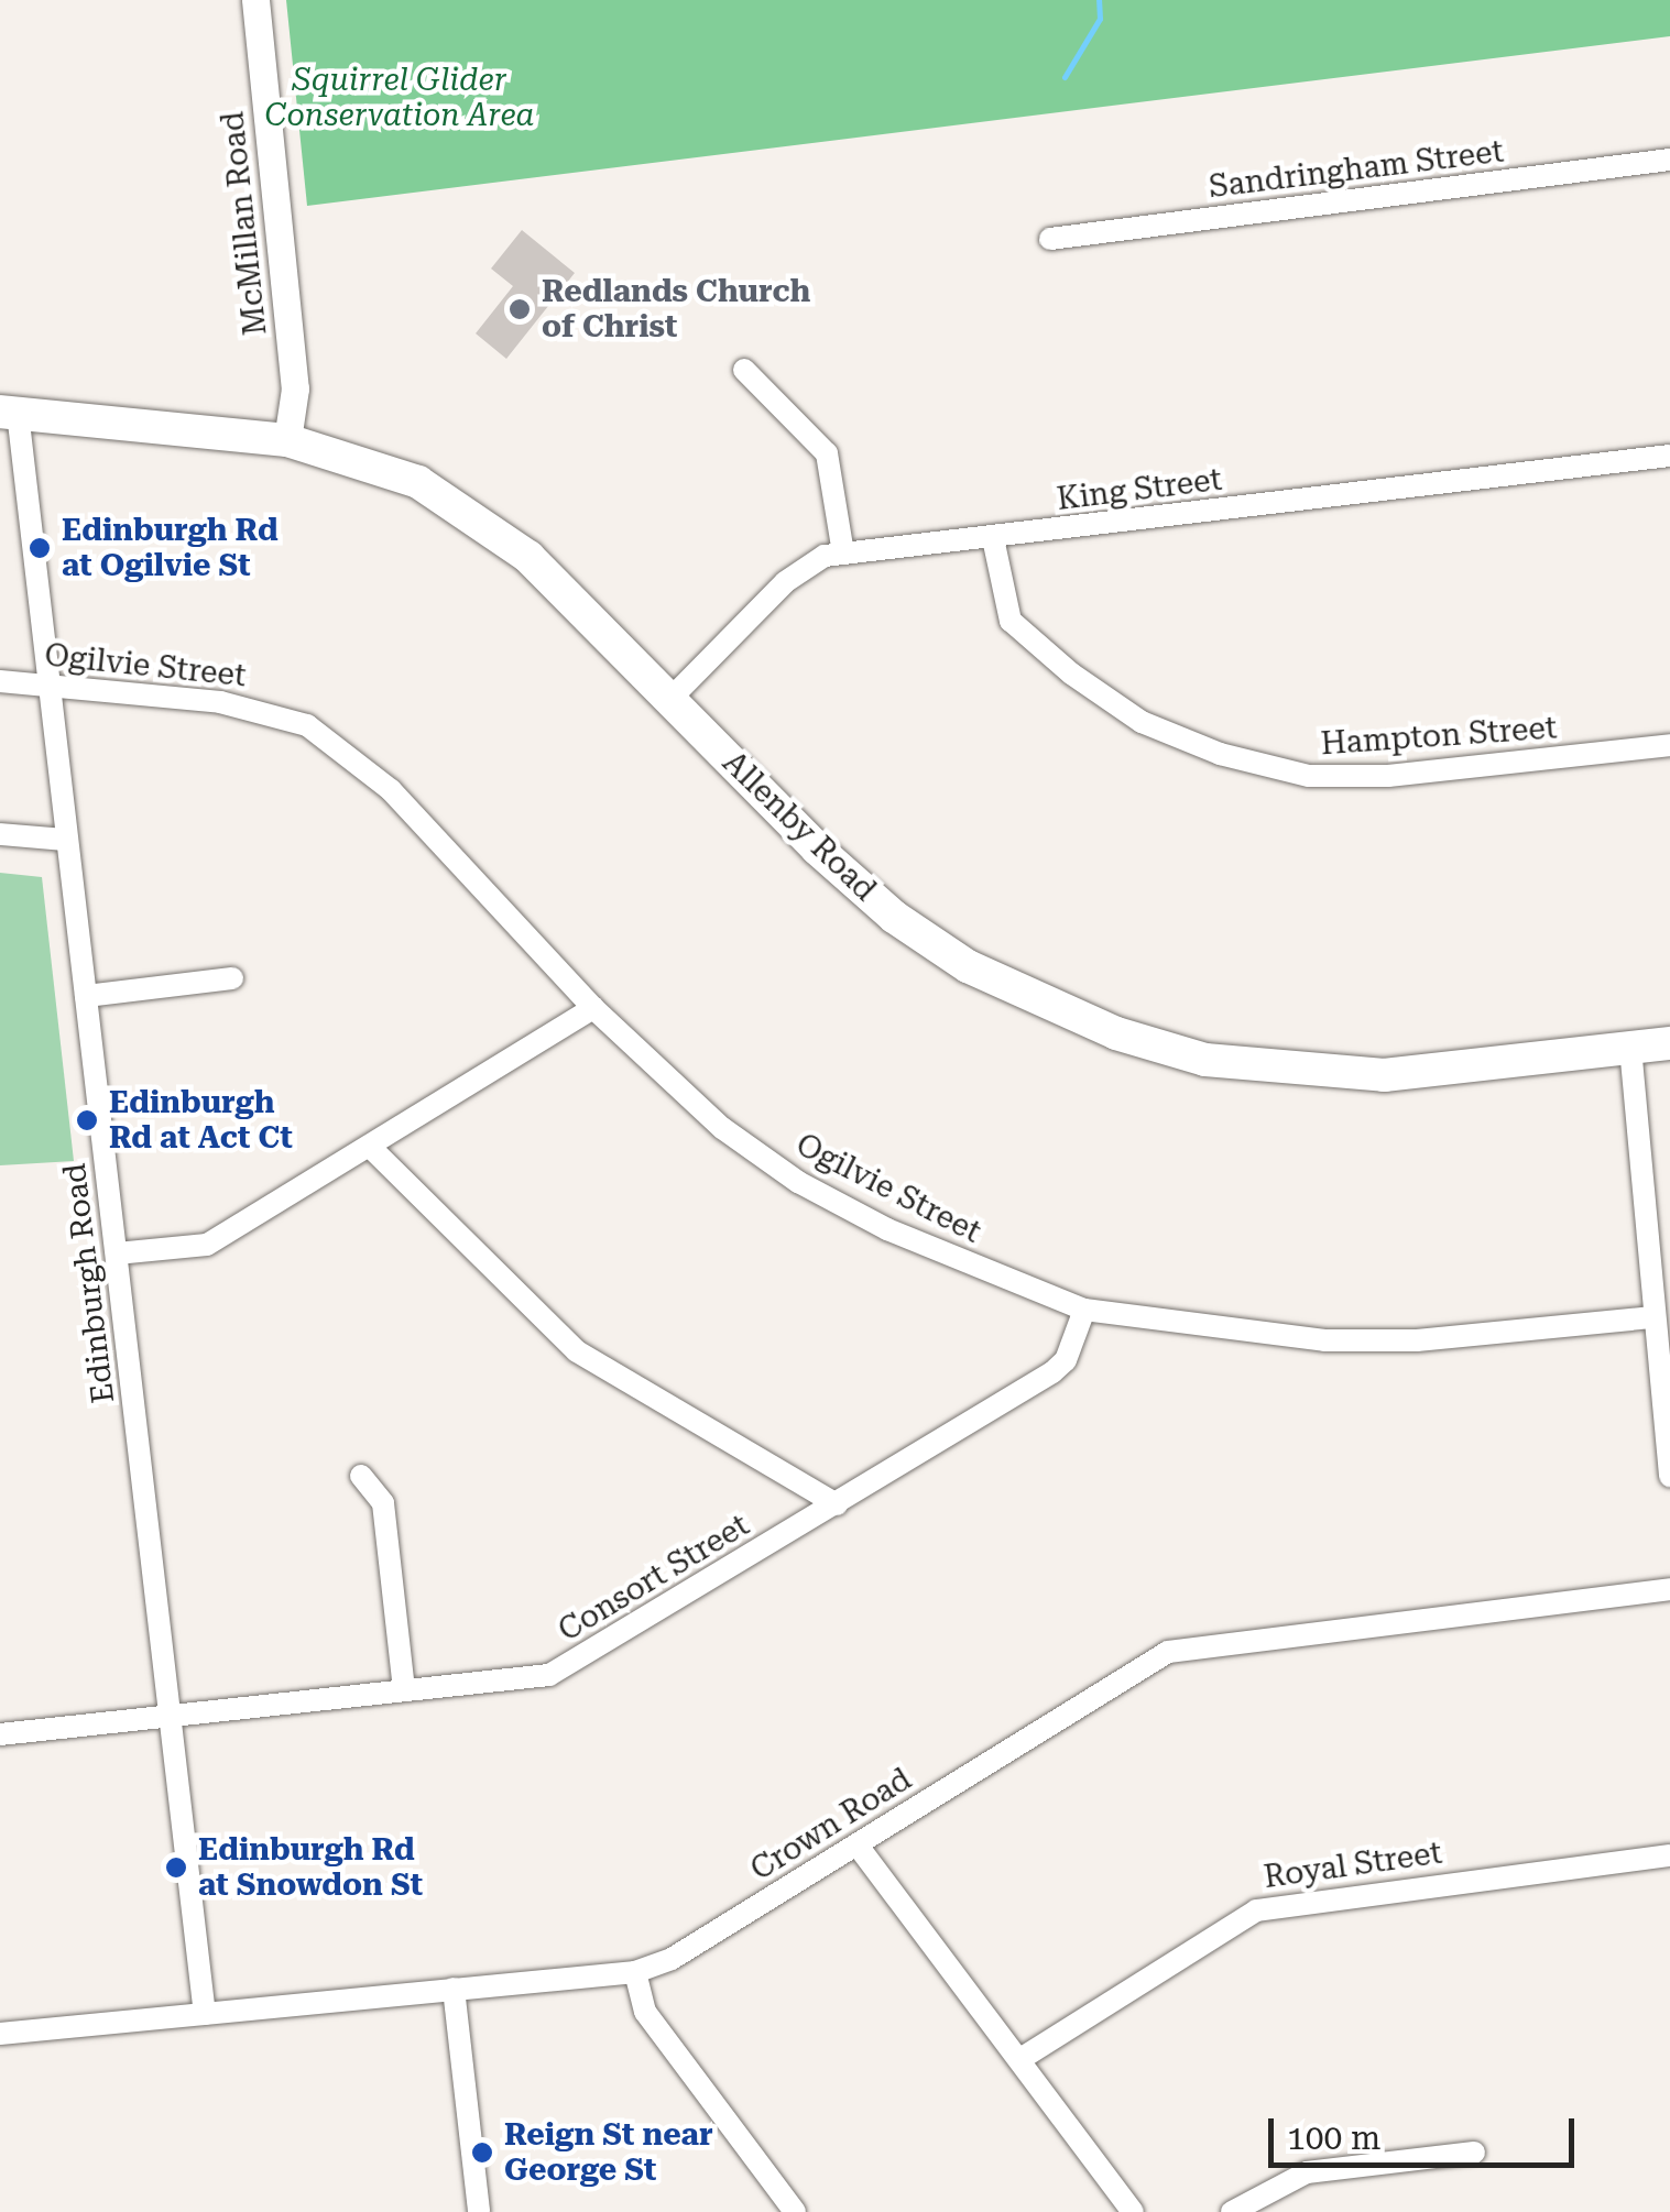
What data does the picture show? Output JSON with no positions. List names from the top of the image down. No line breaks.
{"streets":{"main road":["Allenby Road"],"street":["Sandringham Street","McMillan Road","King Street","Ogilvie Street","Hampton Street","Edinburgh Road","Consort Street","Crown Road","Royal Street"]},"crossings":[["McMillan Road","Allenby Road"],["King Street","Hampton Street"],["King Street","Allenby Road"],["Ogilvie Street","Edinburgh Road"],["Ogilvie Street","Consort Street"],["Allenby Road","Edinburgh Road"],["Edinburgh Road","Consort Street"],["Edinburgh Road","Crown Road"]],"parks":["Squirrel Glider Conservation Area"],"places":["Redlands Church of Christ","Edinburgh Rd at Ogilvie St","Edinburgh Rd at Act Ct","Edinburgh Rd at Snowdon St","Reign St near George St"],"scale_bar":"100 m"}
